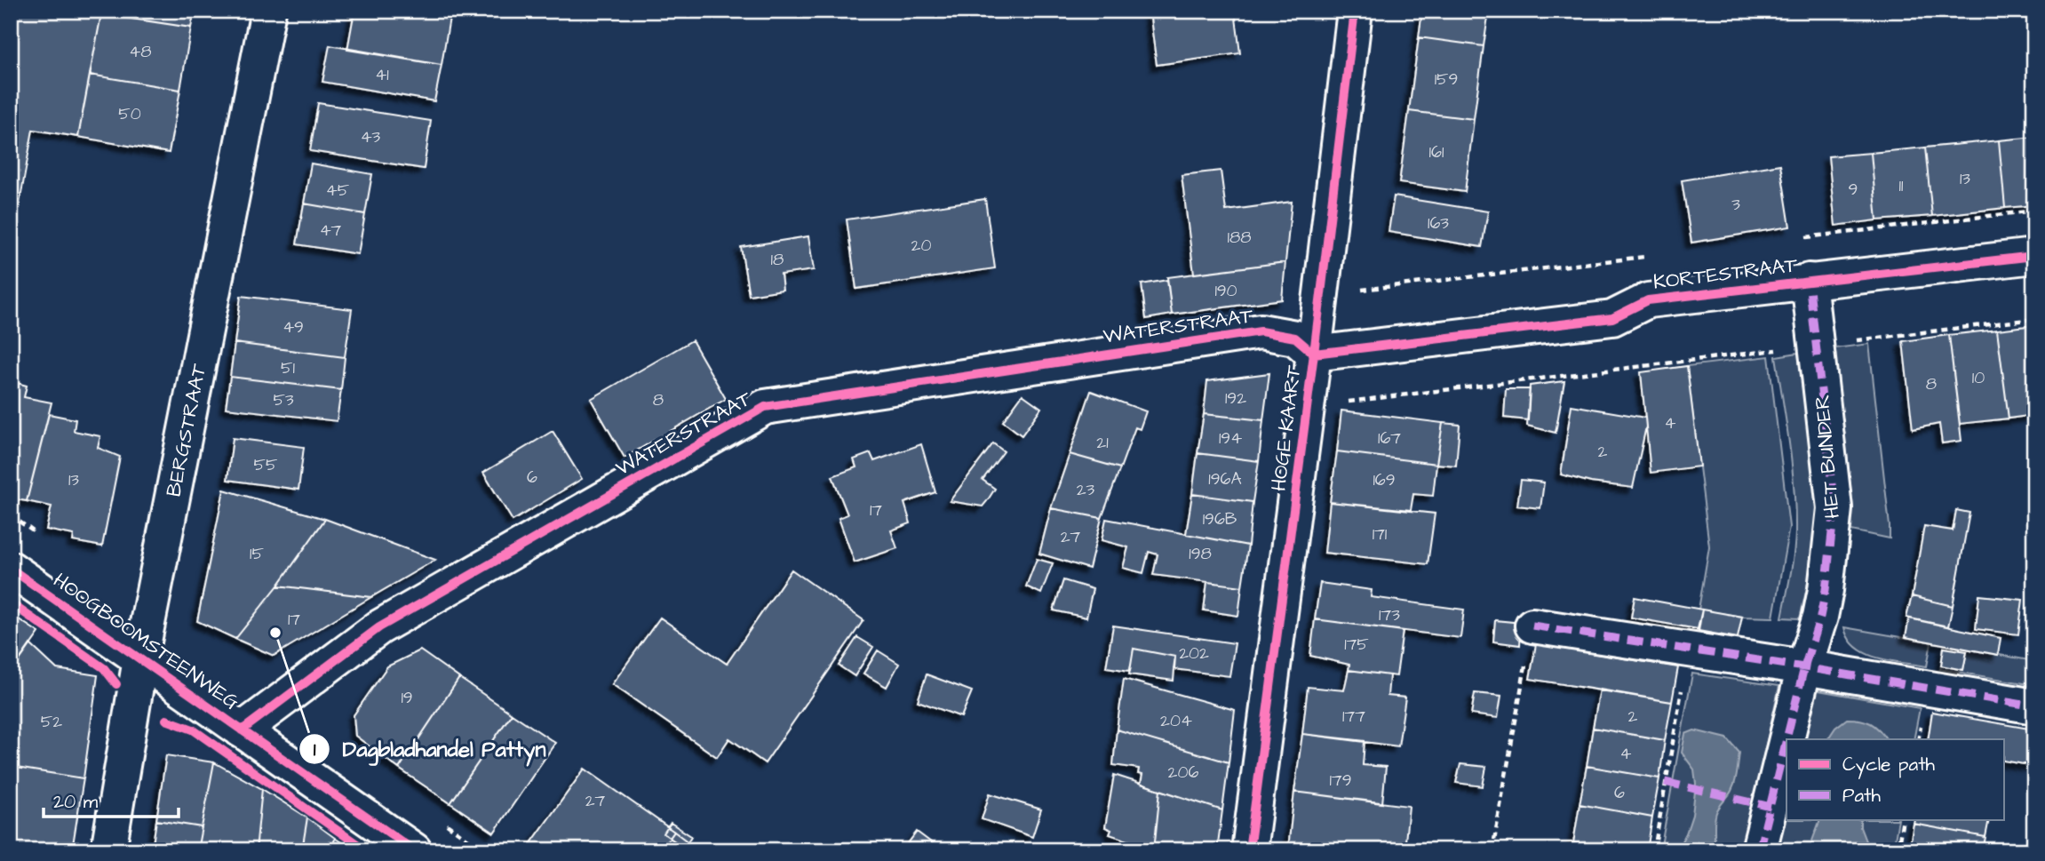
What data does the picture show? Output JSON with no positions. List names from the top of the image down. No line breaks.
{"streets":{"street":["KORTESTRAAT","WATERSTRAAT","HOGE KAART","BERGSTRAAT","HET BUNDER","HOOGBOOMSTEENWEG"]},"crossings":[["KORTESTRAAT","WATERSTRAAT"],["KORTESTRAAT","HOGE KAART"],["KORTESTRAAT","HET BUNDER"],["WATERSTRAAT","HOGE KAART"],["WATERSTRAAT","HOOGBOOMSTEENWEG"],["BERGSTRAAT","HOOGBOOMSTEENWEG"]],"places":["Dagbladhandel Pattyn"],"house_numbers":["48","41","159","50","43","161","13","11","9","45","3","163","47","188","20","18","190","49","51","10","8","192","53","8","4","194","167","21","2","55","6","196A","13","169","23","17","196B","171","27","15","198","173","17","175","202","19","177","2","204","52","4","206","179","6","27"],"legend":["Cycle path","Path"],"scale_bar":"20 m"}
